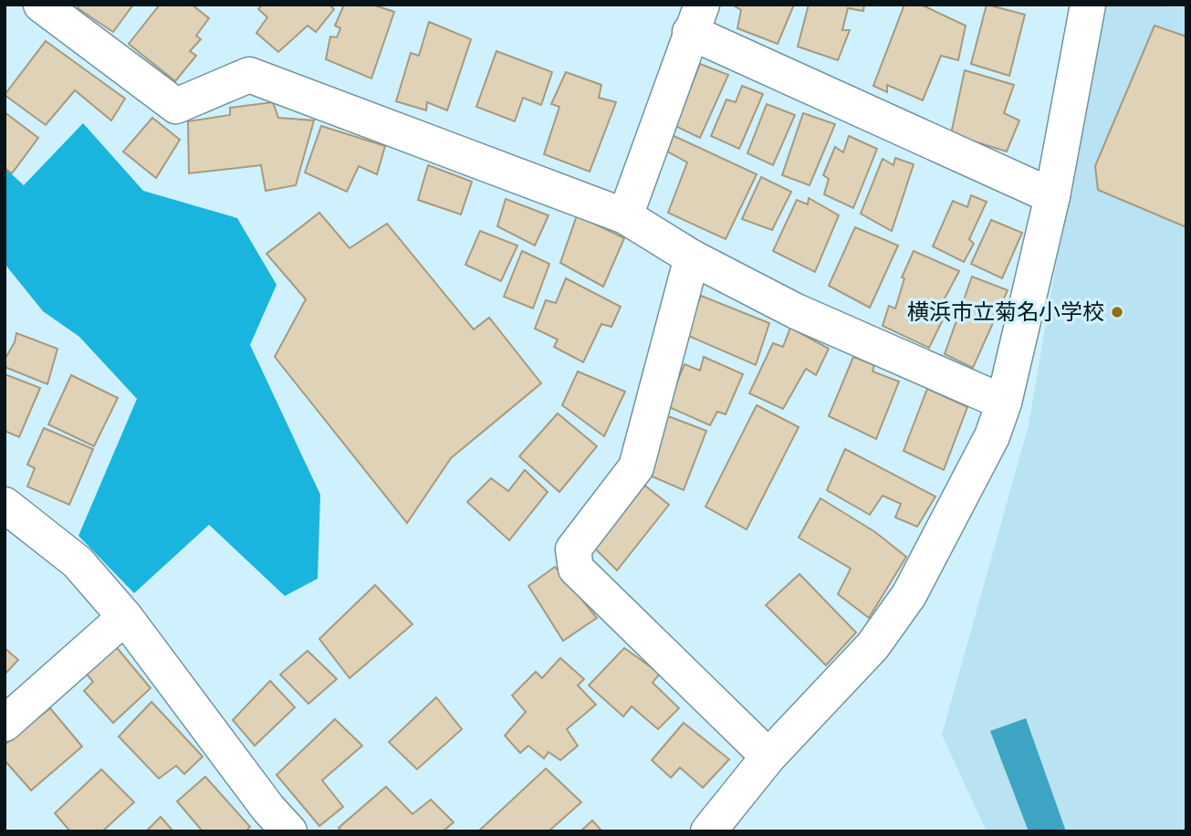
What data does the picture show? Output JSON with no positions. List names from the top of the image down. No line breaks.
{"places":["横浜市立菊名小学校"]}
